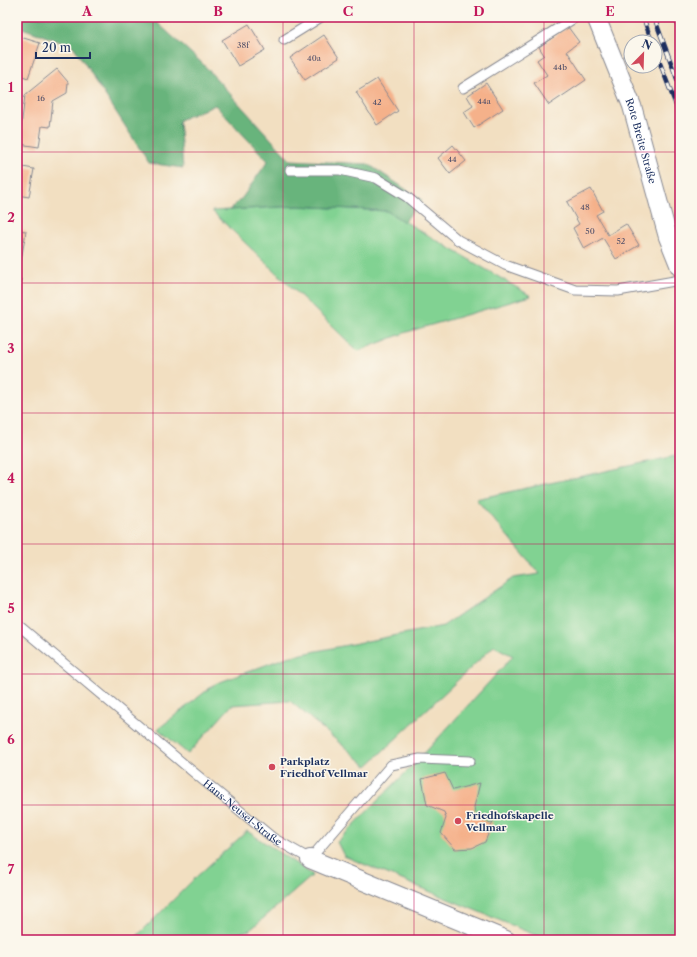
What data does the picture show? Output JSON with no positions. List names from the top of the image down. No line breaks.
{"streets":{"street":["Rote Breite Straße","Hans-Neusel-Straße"]},"places":["Parkplatz Friedhof Vellmar","Friedhofskapelle Vellmar"],"house_numbers":["38f","40a","44b","16","44a","42","44","48","50","52"],"scale_bar":"20 m","north":"top right","grid":{"columns":["A","B","C","D","E"],"rows":["1","2","3","4","5","6","7"]}}
